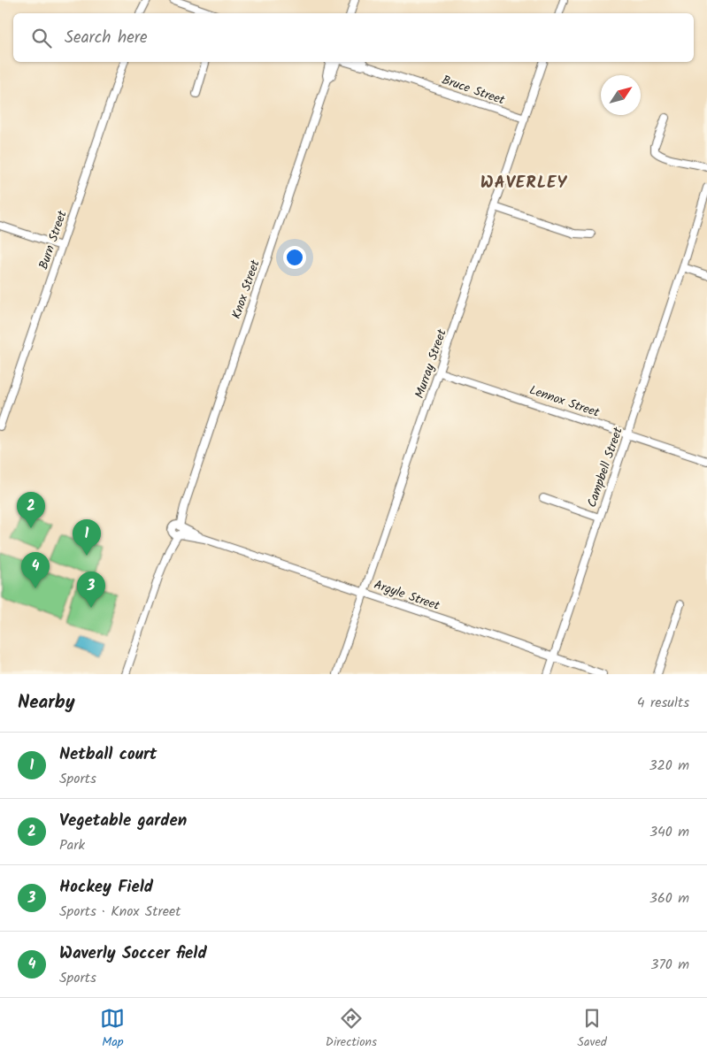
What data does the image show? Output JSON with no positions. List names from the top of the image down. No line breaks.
{"streets":{"street":["Bruce Street","Burn Street","Knox Street","Murray Street","Lennox Street","Campbell Street","Argyle Street"]},"crossings":[["Bruce Street","Murray Street"],["Knox Street","Argyle Street"],["Murray Street","Lennox Street"],["Murray Street","Argyle Street"],["Lennox Street","Campbell Street"],["Campbell Street","Argyle Street"]],"districts":["WAVERLEY"],"north":"top right","page":{"search":"Search here","pins":["2","1","4","3"],"heading":["Nearby","4 results"],"list":[{"mark":"1","name":"Netball court","note":"Sports","value":"320 m"},{"mark":"2","name":"Vegetable garden","note":"Park","value":"340 m"},{"mark":"3","name":"Hockey Field","note":"Sports · Knox Street","value":"360 m"},{"mark":"4","name":"Waverly Soccer field","note":"Sports","value":"370 m"}],"nav":["Map","Directions","Saved"]}}
